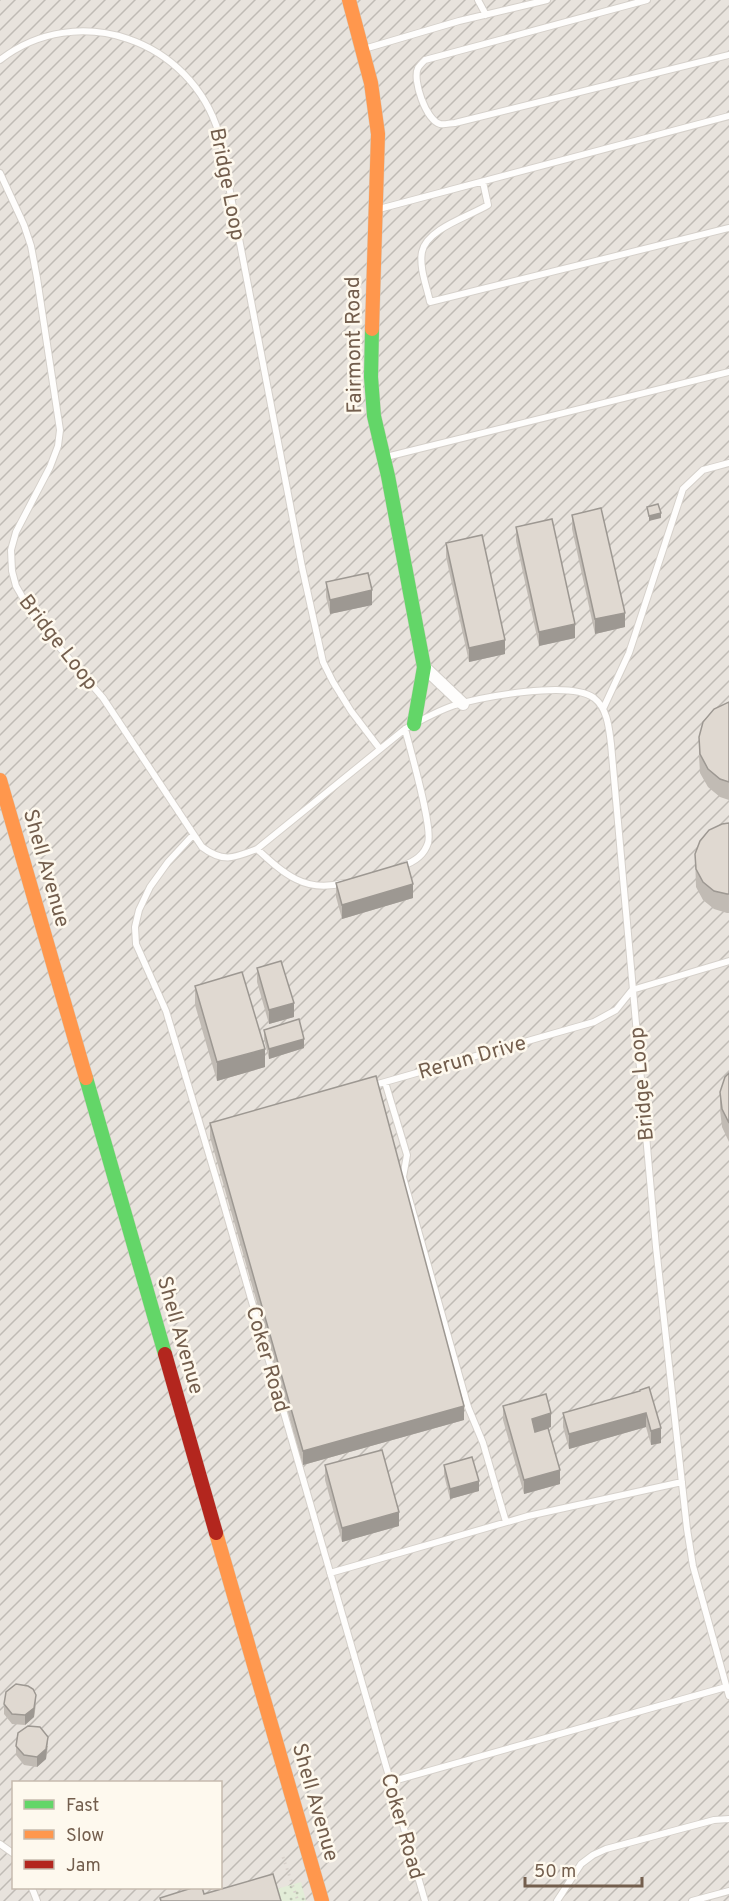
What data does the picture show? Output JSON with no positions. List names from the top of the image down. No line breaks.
{"streets":{"street":["Fairmont Road","Shell Avenue"],"lane":["Bridge Loop","Rerun Drive","Coker Road"]},"crossings":[["Bridge Loop","Fairmont Road"],["Bridge Loop","Rerun Drive"],["Bridge Loop","Coker Road"]],"legend":["Fast","Slow","Jam"],"scale_bar":"50 m"}
